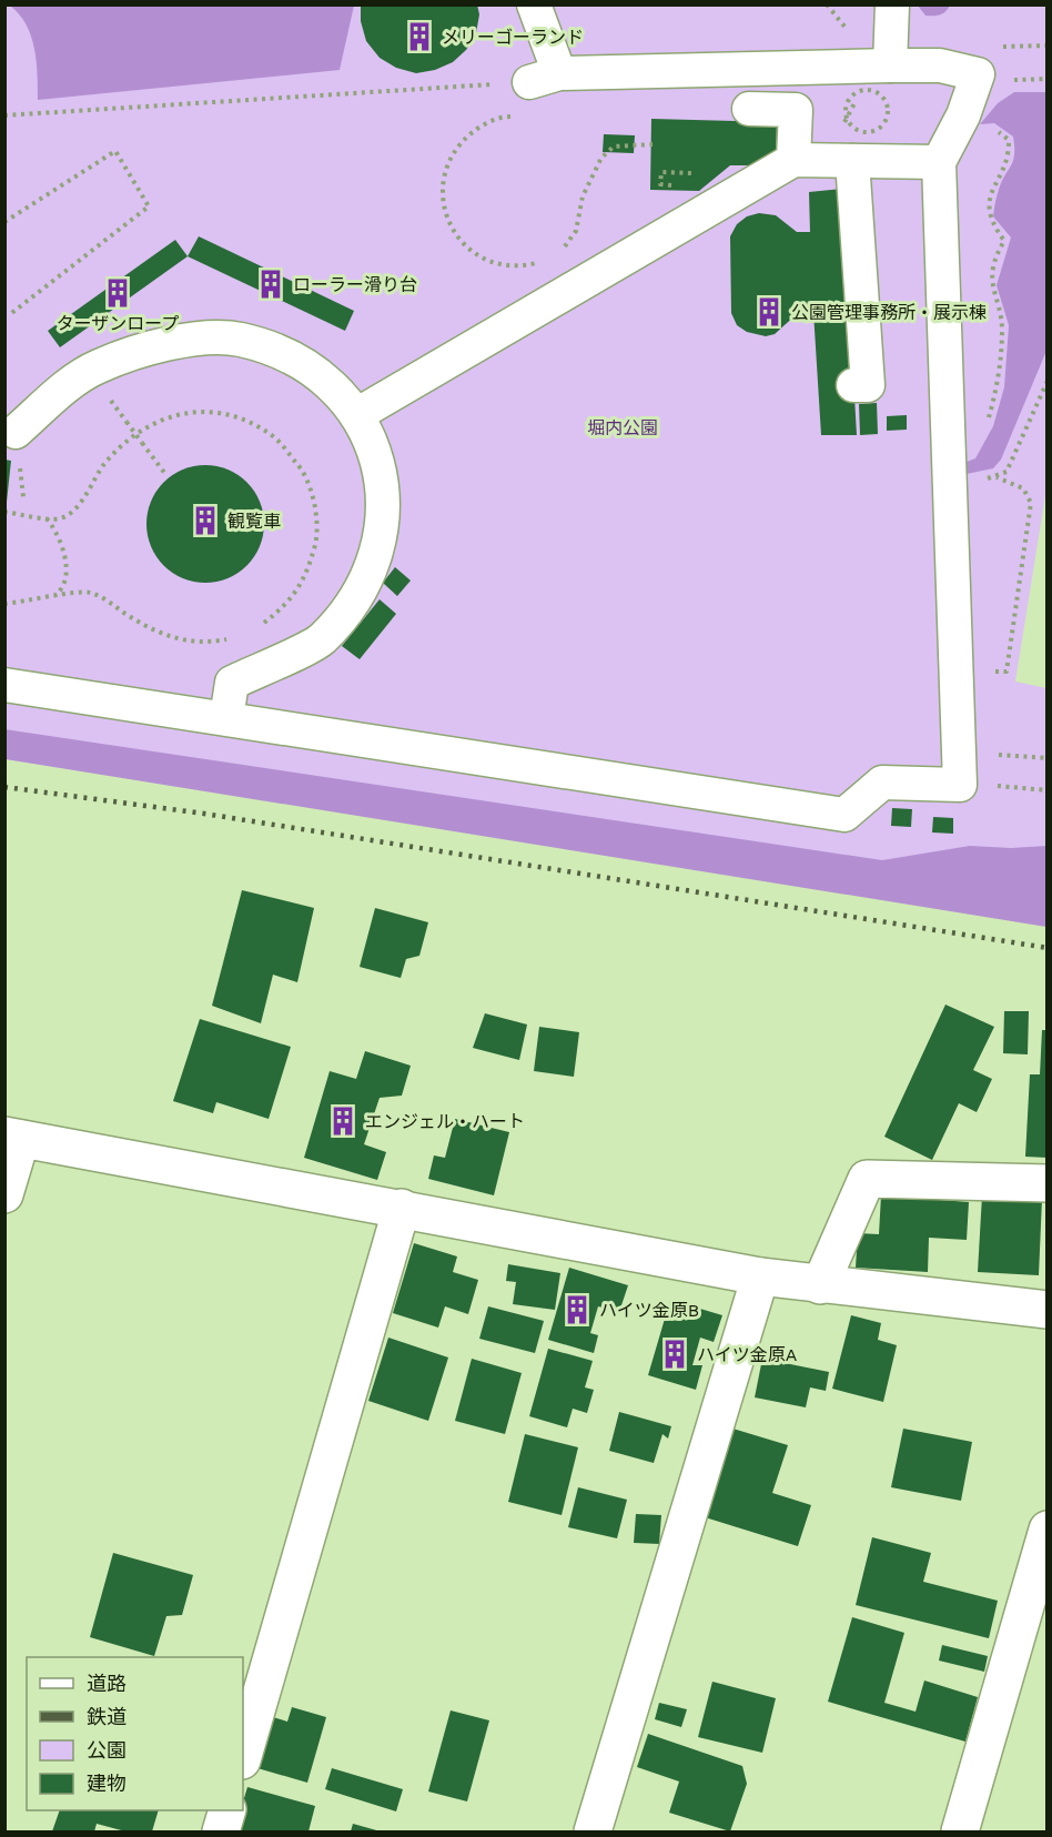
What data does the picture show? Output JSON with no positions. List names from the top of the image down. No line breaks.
{"parks":["堀内公園"],"places":{"building":["メリーゴーランド","ローラー滑り台","ターザンロープ","公園管理事務所・展示棟","観覧車","エンジェル・ハート","ハイツ金原B","ハイツ金原A"]},"legend":["道路","鉄道","公園","建物"]}
